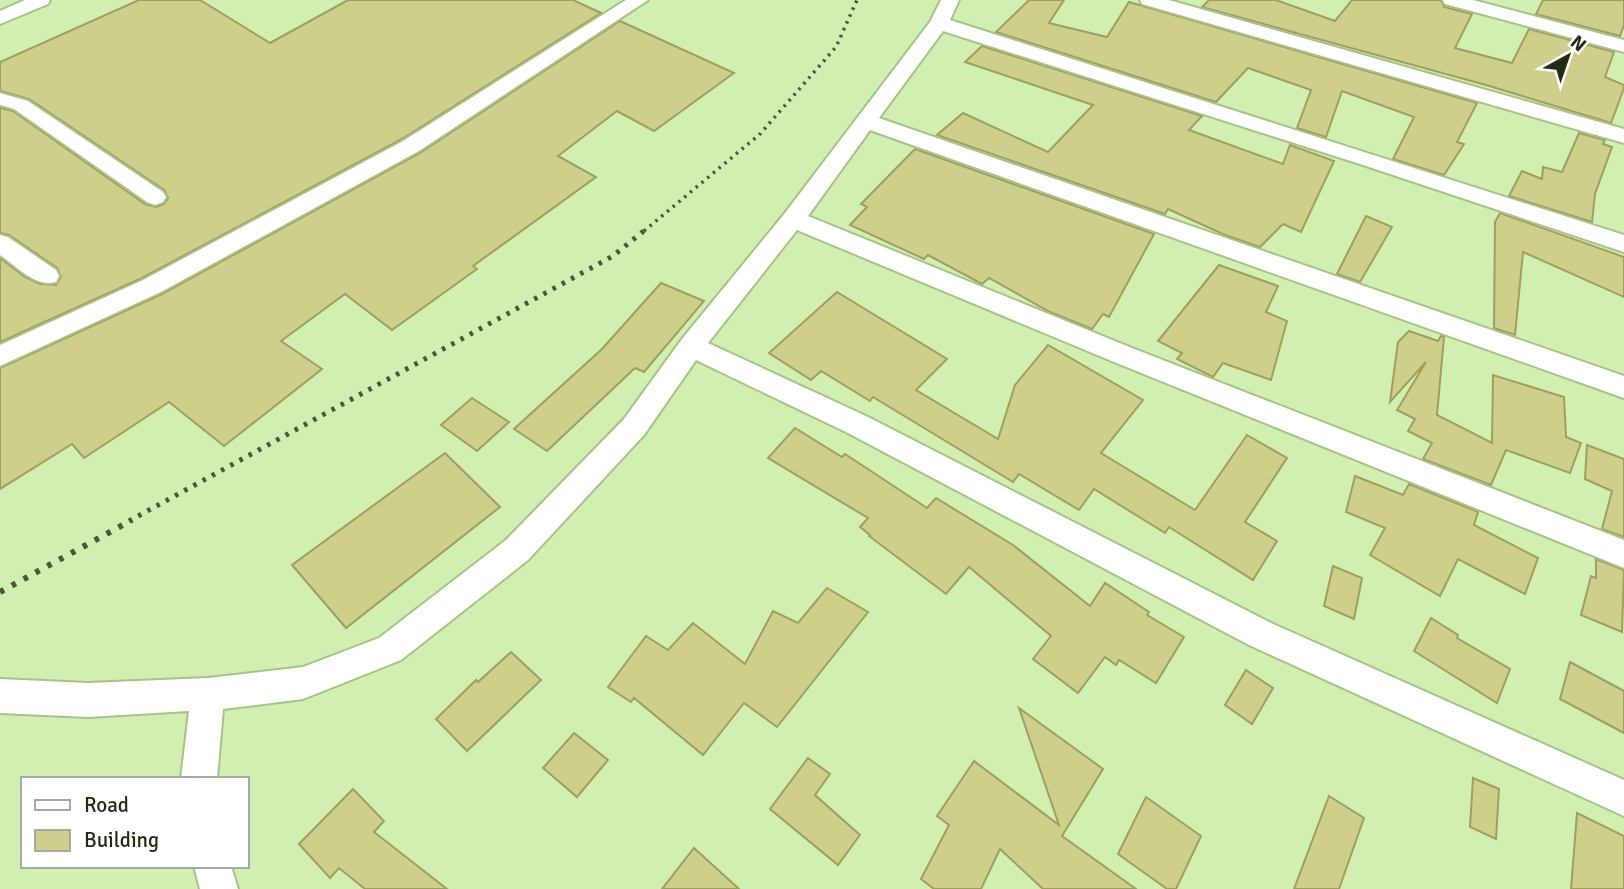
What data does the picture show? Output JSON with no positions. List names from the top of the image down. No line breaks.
{"legend":["Road","Building"],"north":"top right"}
